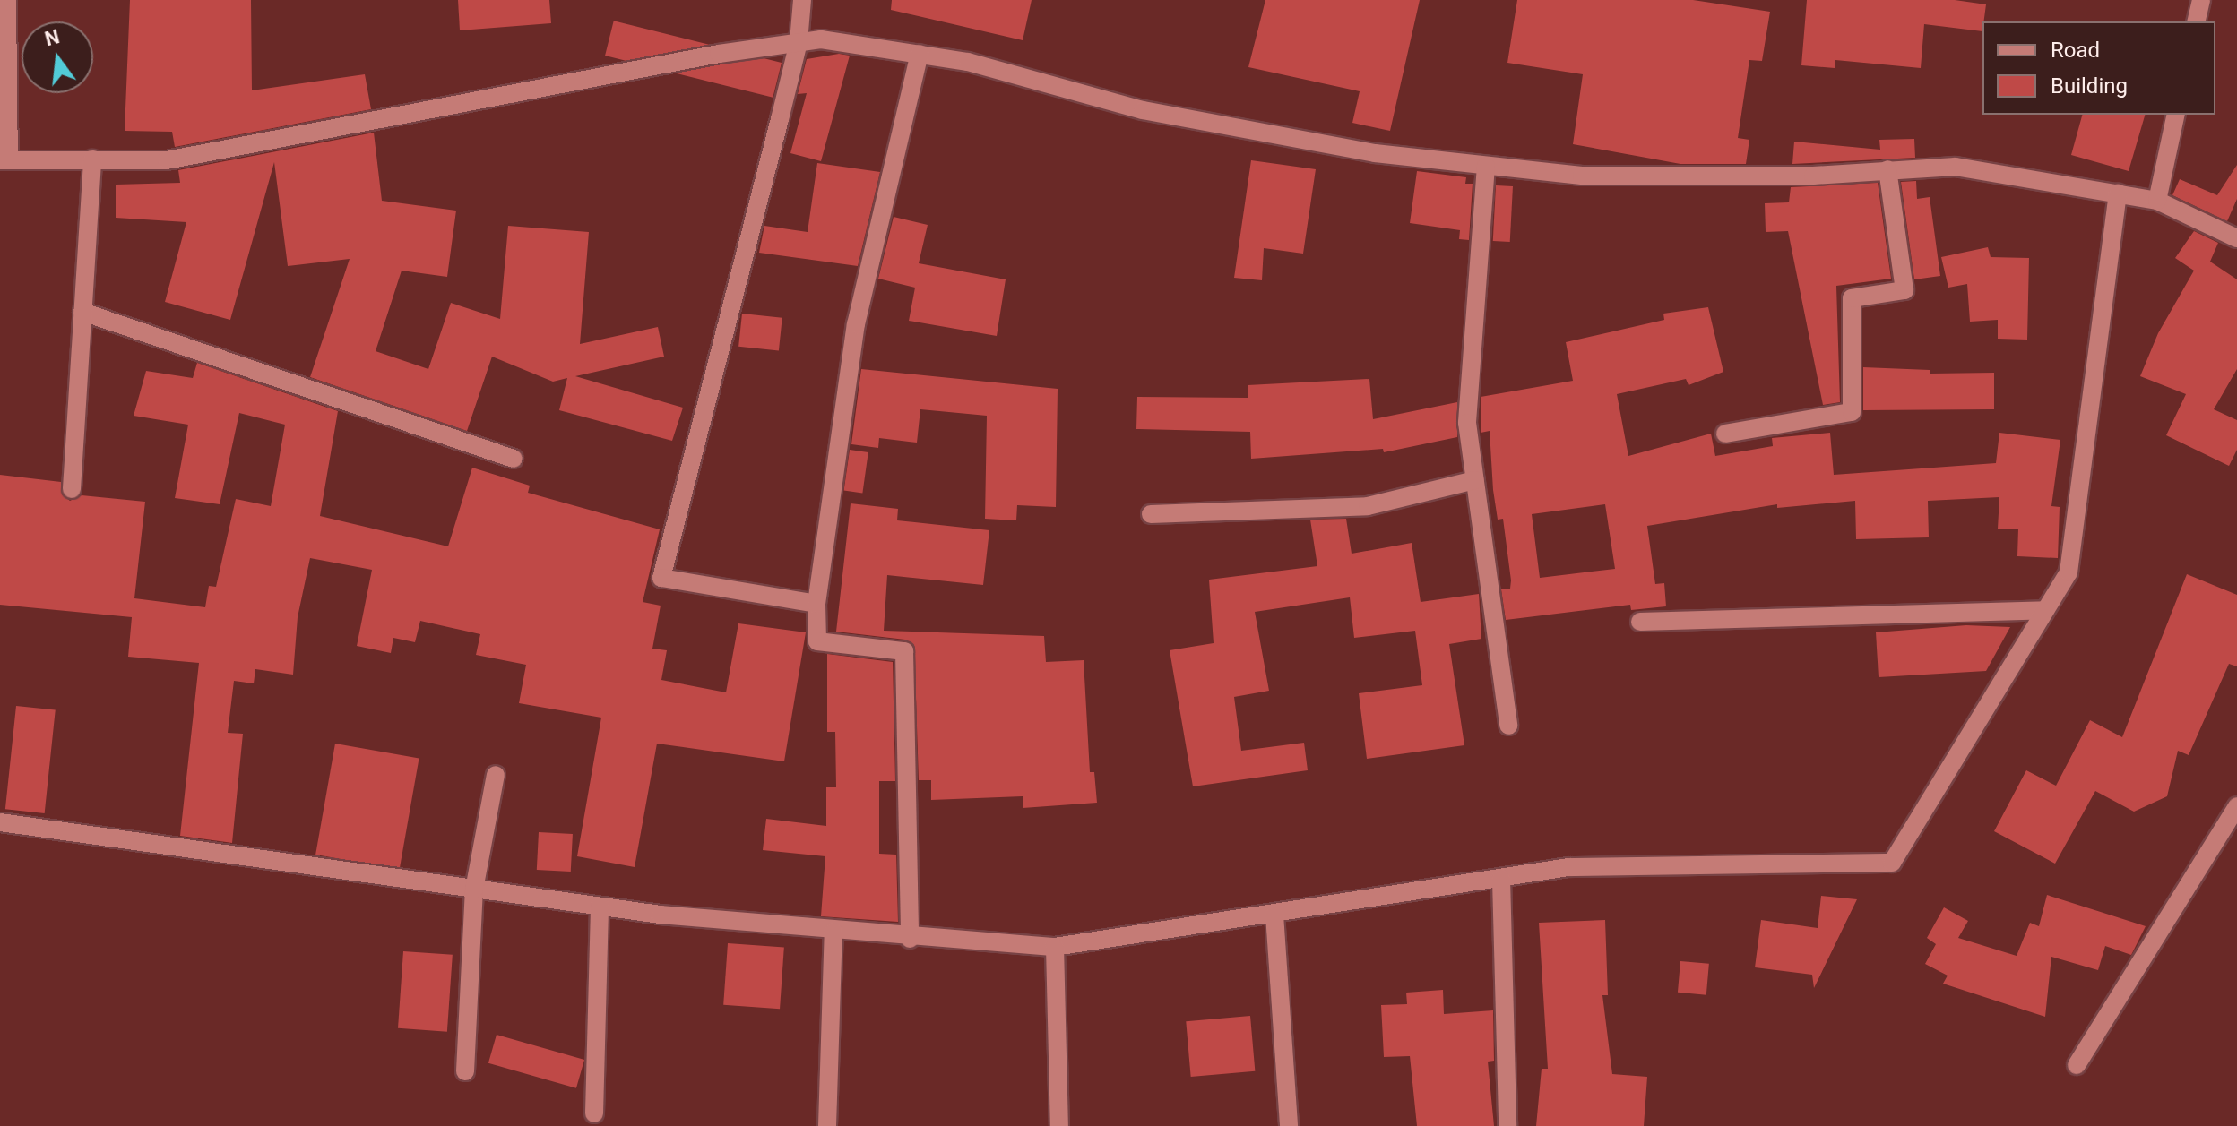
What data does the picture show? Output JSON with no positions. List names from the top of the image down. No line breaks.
{"legend":["Road","Building"],"north":"top"}
